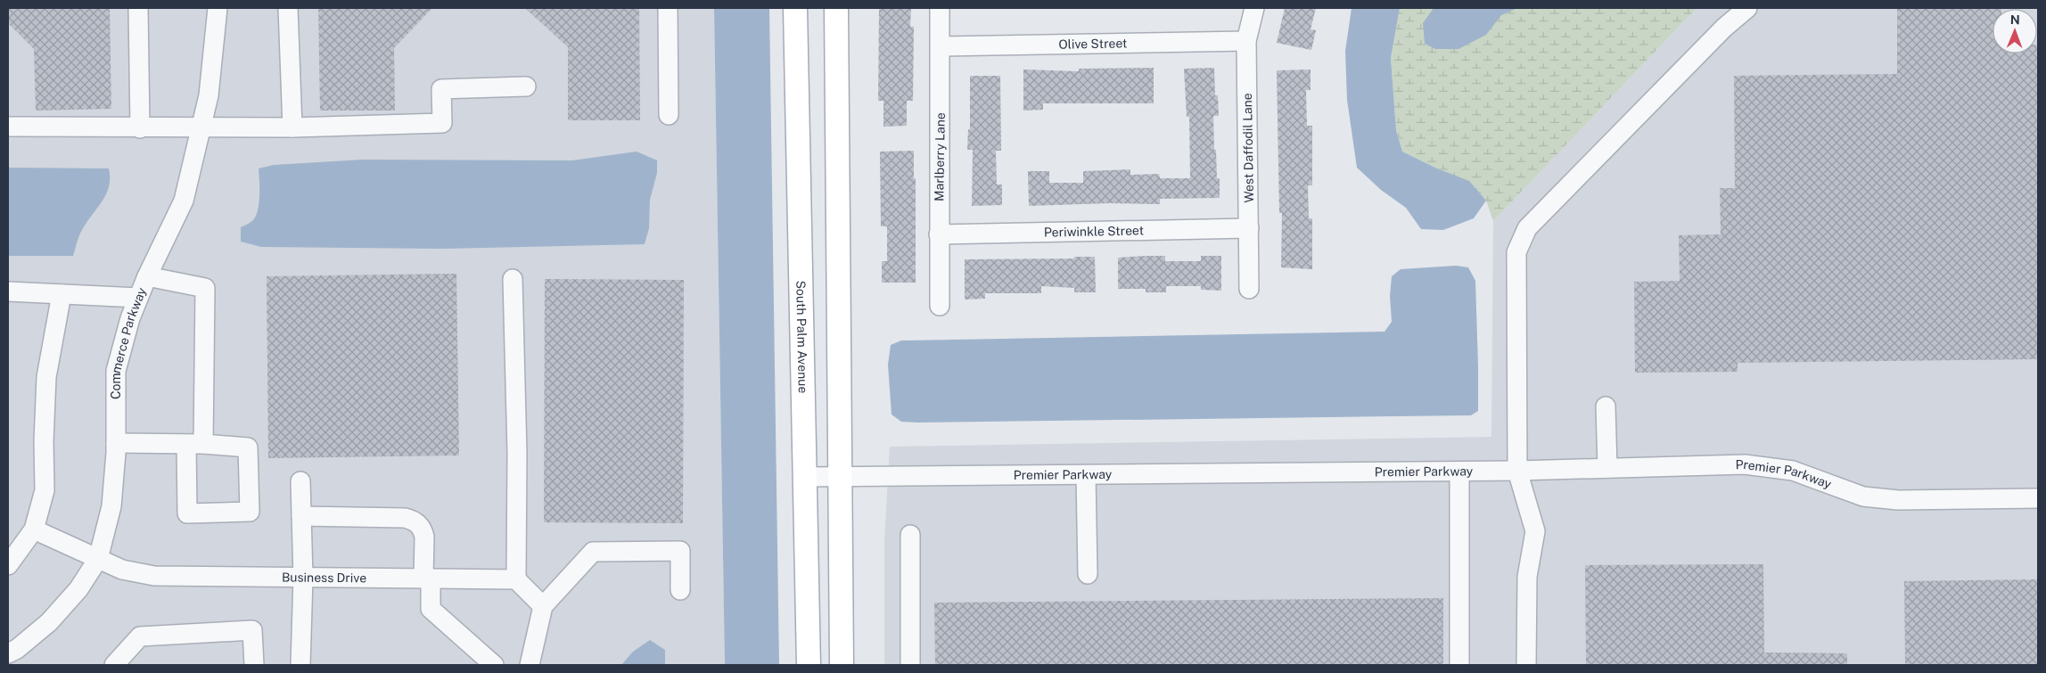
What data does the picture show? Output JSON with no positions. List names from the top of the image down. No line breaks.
{"streets":{"main road":["South Palm Avenue"],"street":["Olive Street","West Daffodil Lane","Marlberry Lane","Periwinkle Street","Commerce Parkway","Premier Parkway","Business Drive"]},"crossings":[["Olive Street","West Daffodil Lane"],["Olive Street","Marlberry Lane"],["West Daffodil Lane","Periwinkle Street"],["Marlberry Lane","Periwinkle Street"],["South Palm Avenue","Premier Parkway"],["Commerce Parkway","Business Drive"]],"north":"top"}
